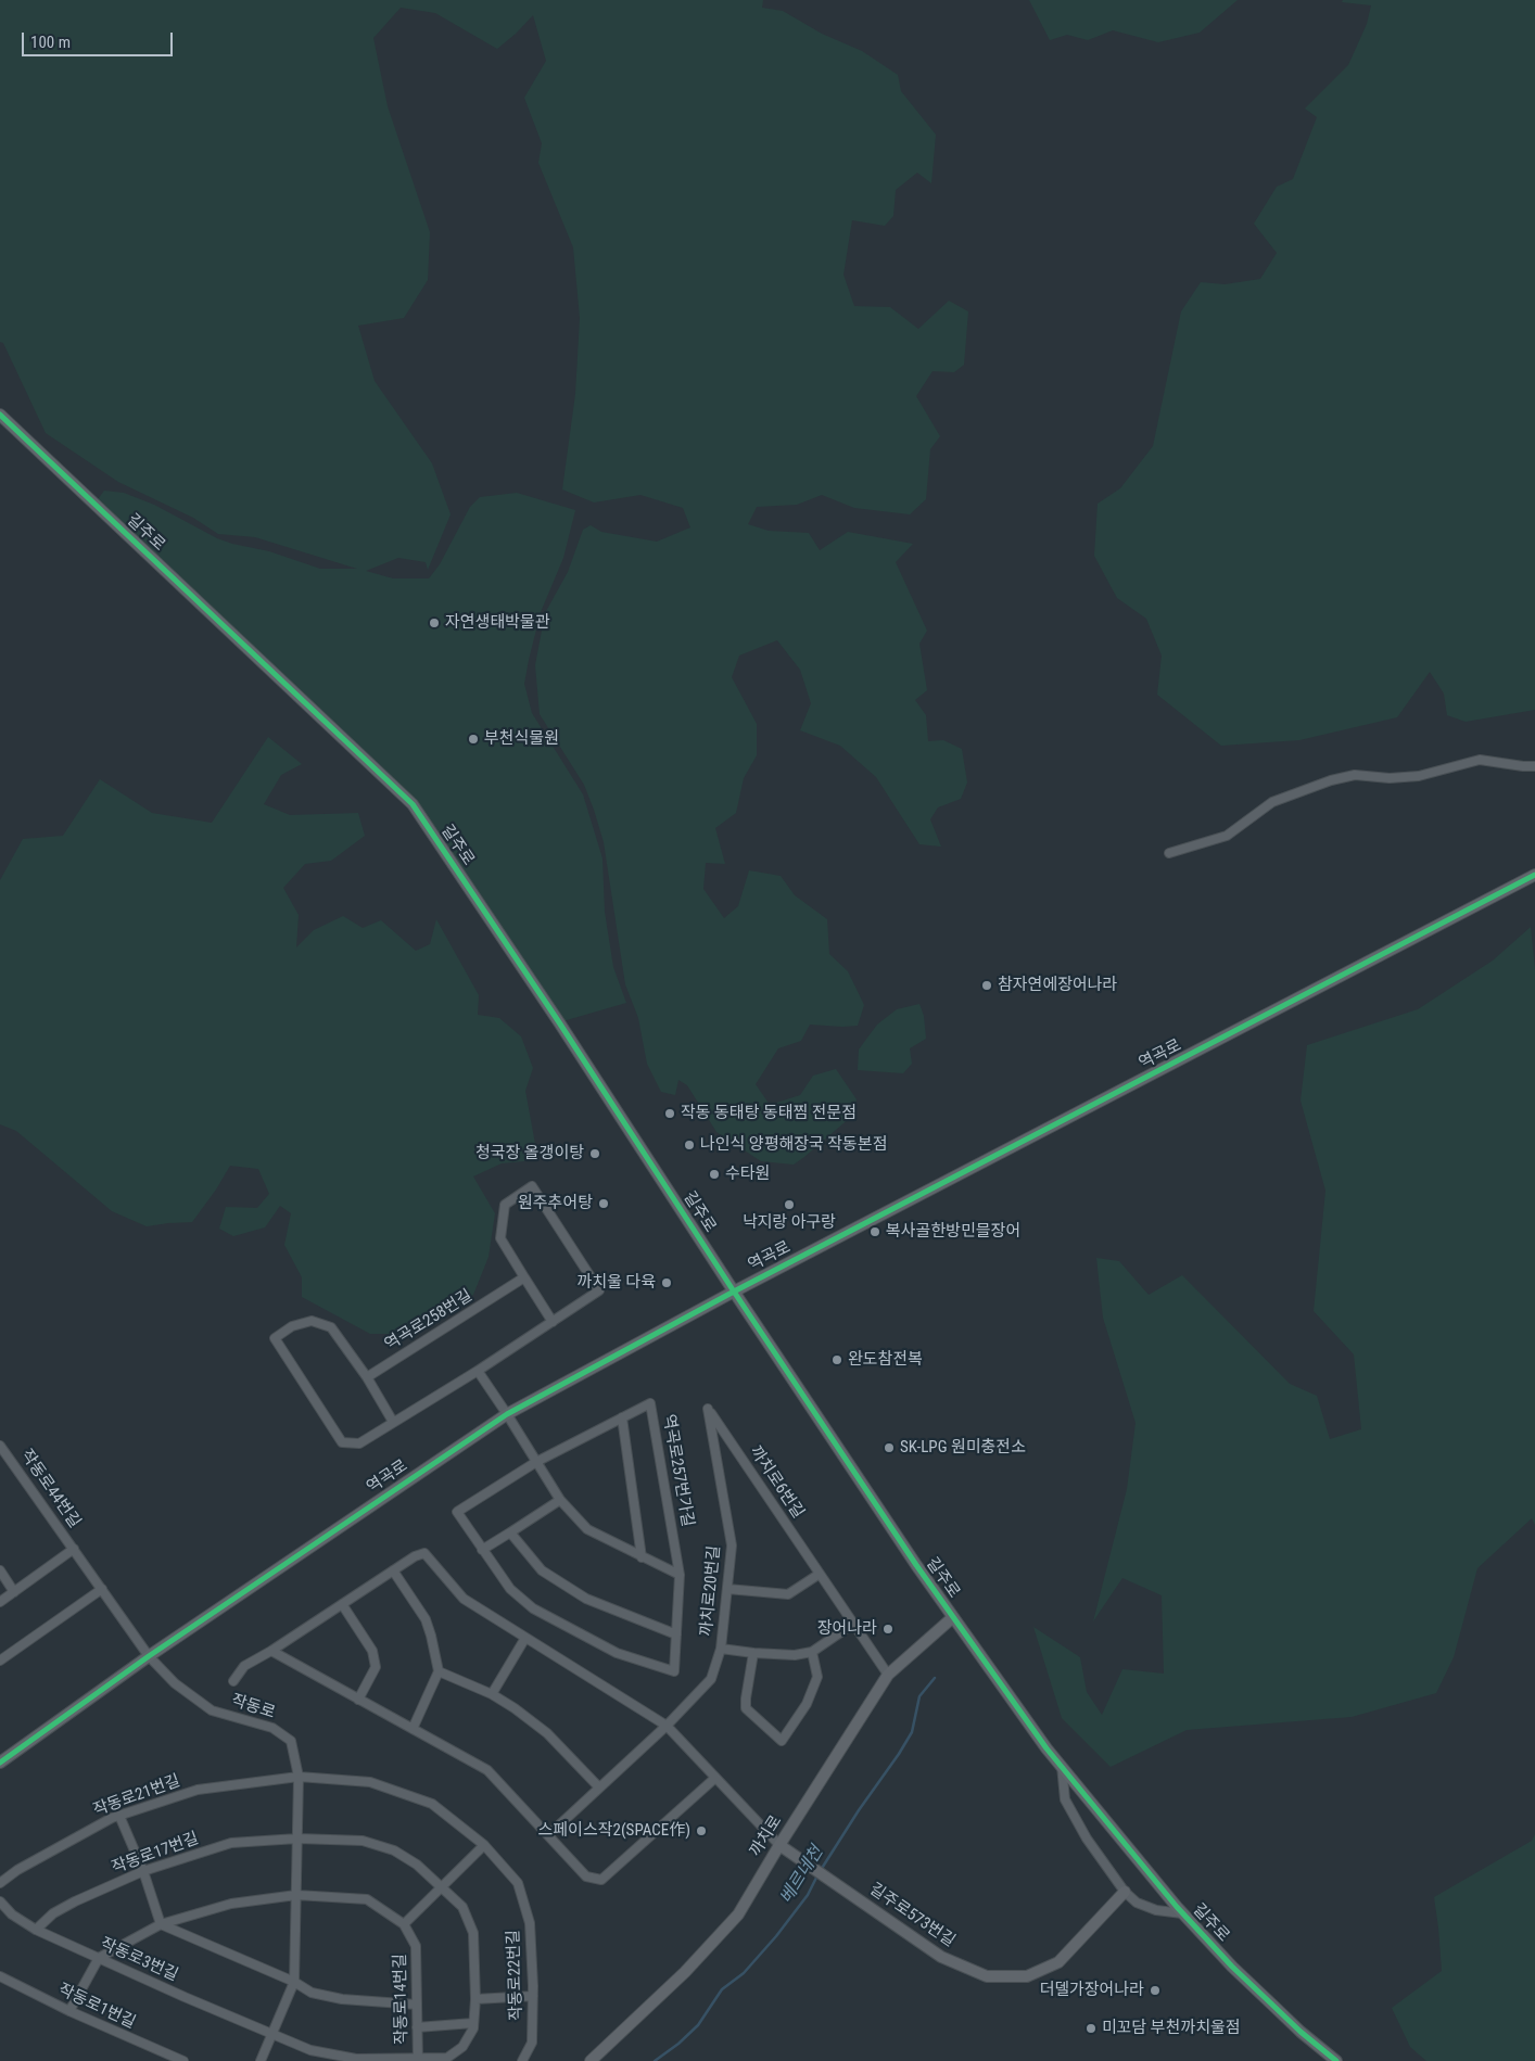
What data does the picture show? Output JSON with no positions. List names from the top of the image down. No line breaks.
{"streets":{"street":["길주로","역곡로","역곡로258번길","역곡로257번가길","까치로6번길","작동로44번길","까치로20번길","작동로","작동로21번길","까치로","작동로17번길","길주로573번길","작동로3번길","작동로22번길","작동로14번길","작동로1번길"]},"crossings":[["길주로","역곡로"],["길주로","까치로"],["역곡로","작동로"],["까치로6번길","까치로20번길"],["까치로6번길","까치로"],["작동로44번길","작동로"],["작동로","작동로21번길"],["작동로","작동로17번길"],["작동로","작동로3번길"],["작동로","작동로22번길"],["작동로","작동로14번길"],["작동로21번길","작동로22번길"],["까치로","길주로573번길"],["작동로17번길","작동로3번길"],["작동로3번길","작동로14번길"]],"water":["베르네천"],"places":["자연생태박물관","부천식물원","참자연에장어나라","작동 동태탕 동태찜 전문점","나인식 양평해장국 작동본점","청국장 올갱이탕","수타원","원주추어탕","낙지랑 아구랑","복사골한방민믈장어","까치울 다육","완도참전복","SK-LPG 원미충전소","장어나라","스페이스작2(SPACE作)","더델가장어나라","미꼬담 부천까치울점"],"scale_bar":"100 m"}
